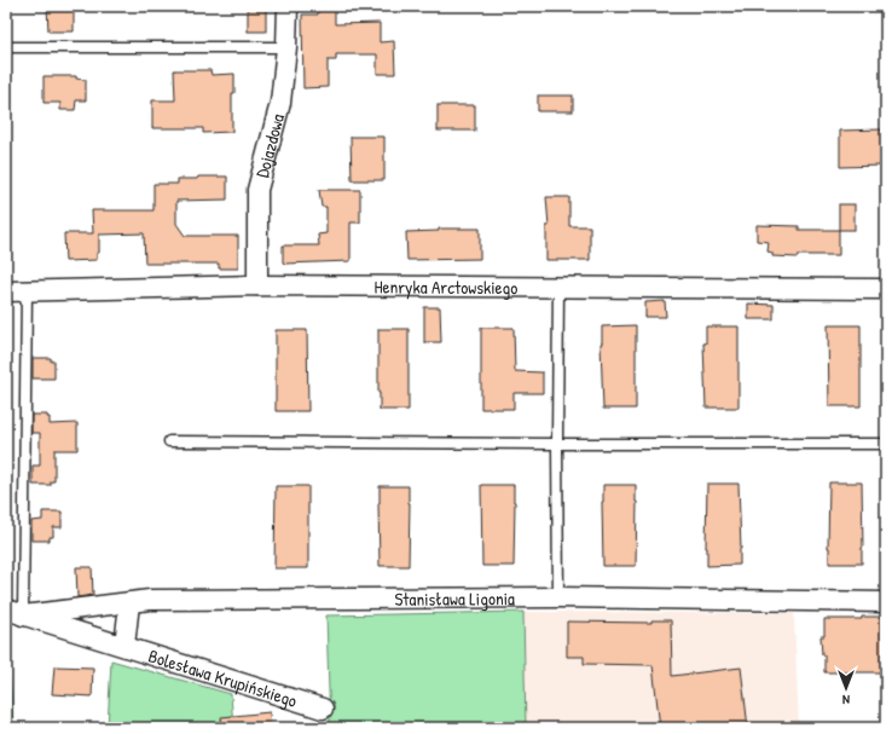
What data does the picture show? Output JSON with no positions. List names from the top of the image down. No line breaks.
{"streets":{"street":["Dojazdowa","Henryka Arctowskiego","Stanisława Ligonia","Bolesława Krupińskiego"]},"crossings":[["Dojazdowa","Henryka Arctowskiego"],["Stanisława Ligonia","Bolesława Krupińskiego"]],"north":"bottom"}
